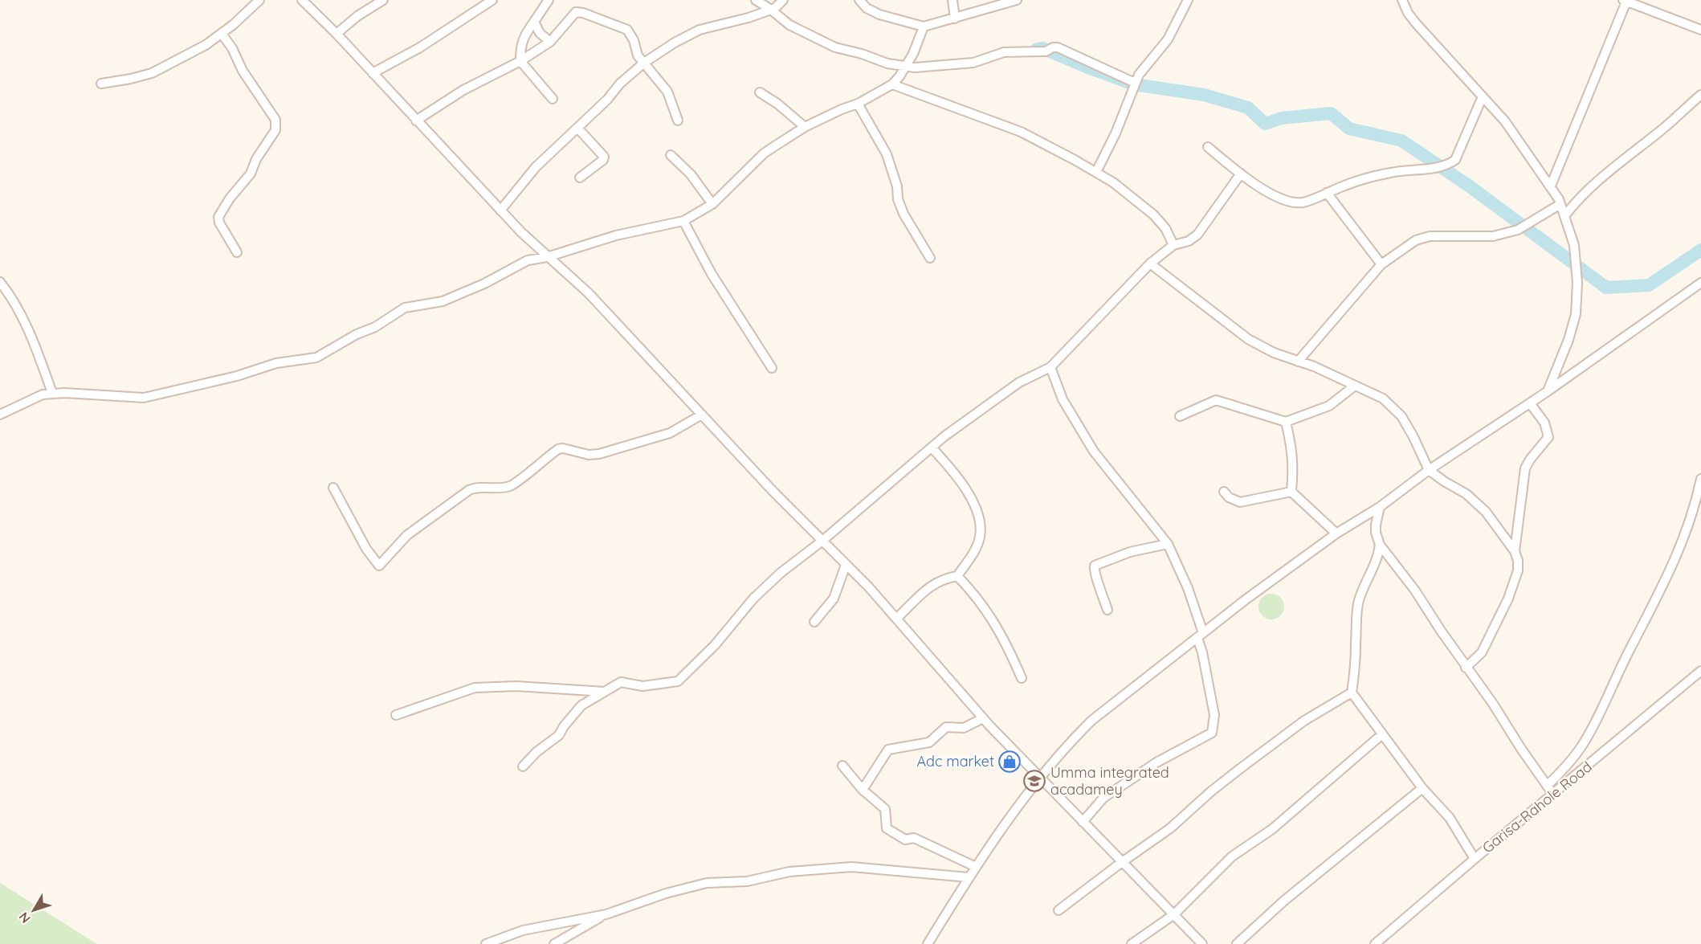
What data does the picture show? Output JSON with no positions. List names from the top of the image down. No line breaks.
{"streets":{"street":["Garisa-Rahole Road"]},"places":{"shop":["Adc market"],"school or university":["Umma integrated acadamey"]},"north":"bottom left"}
